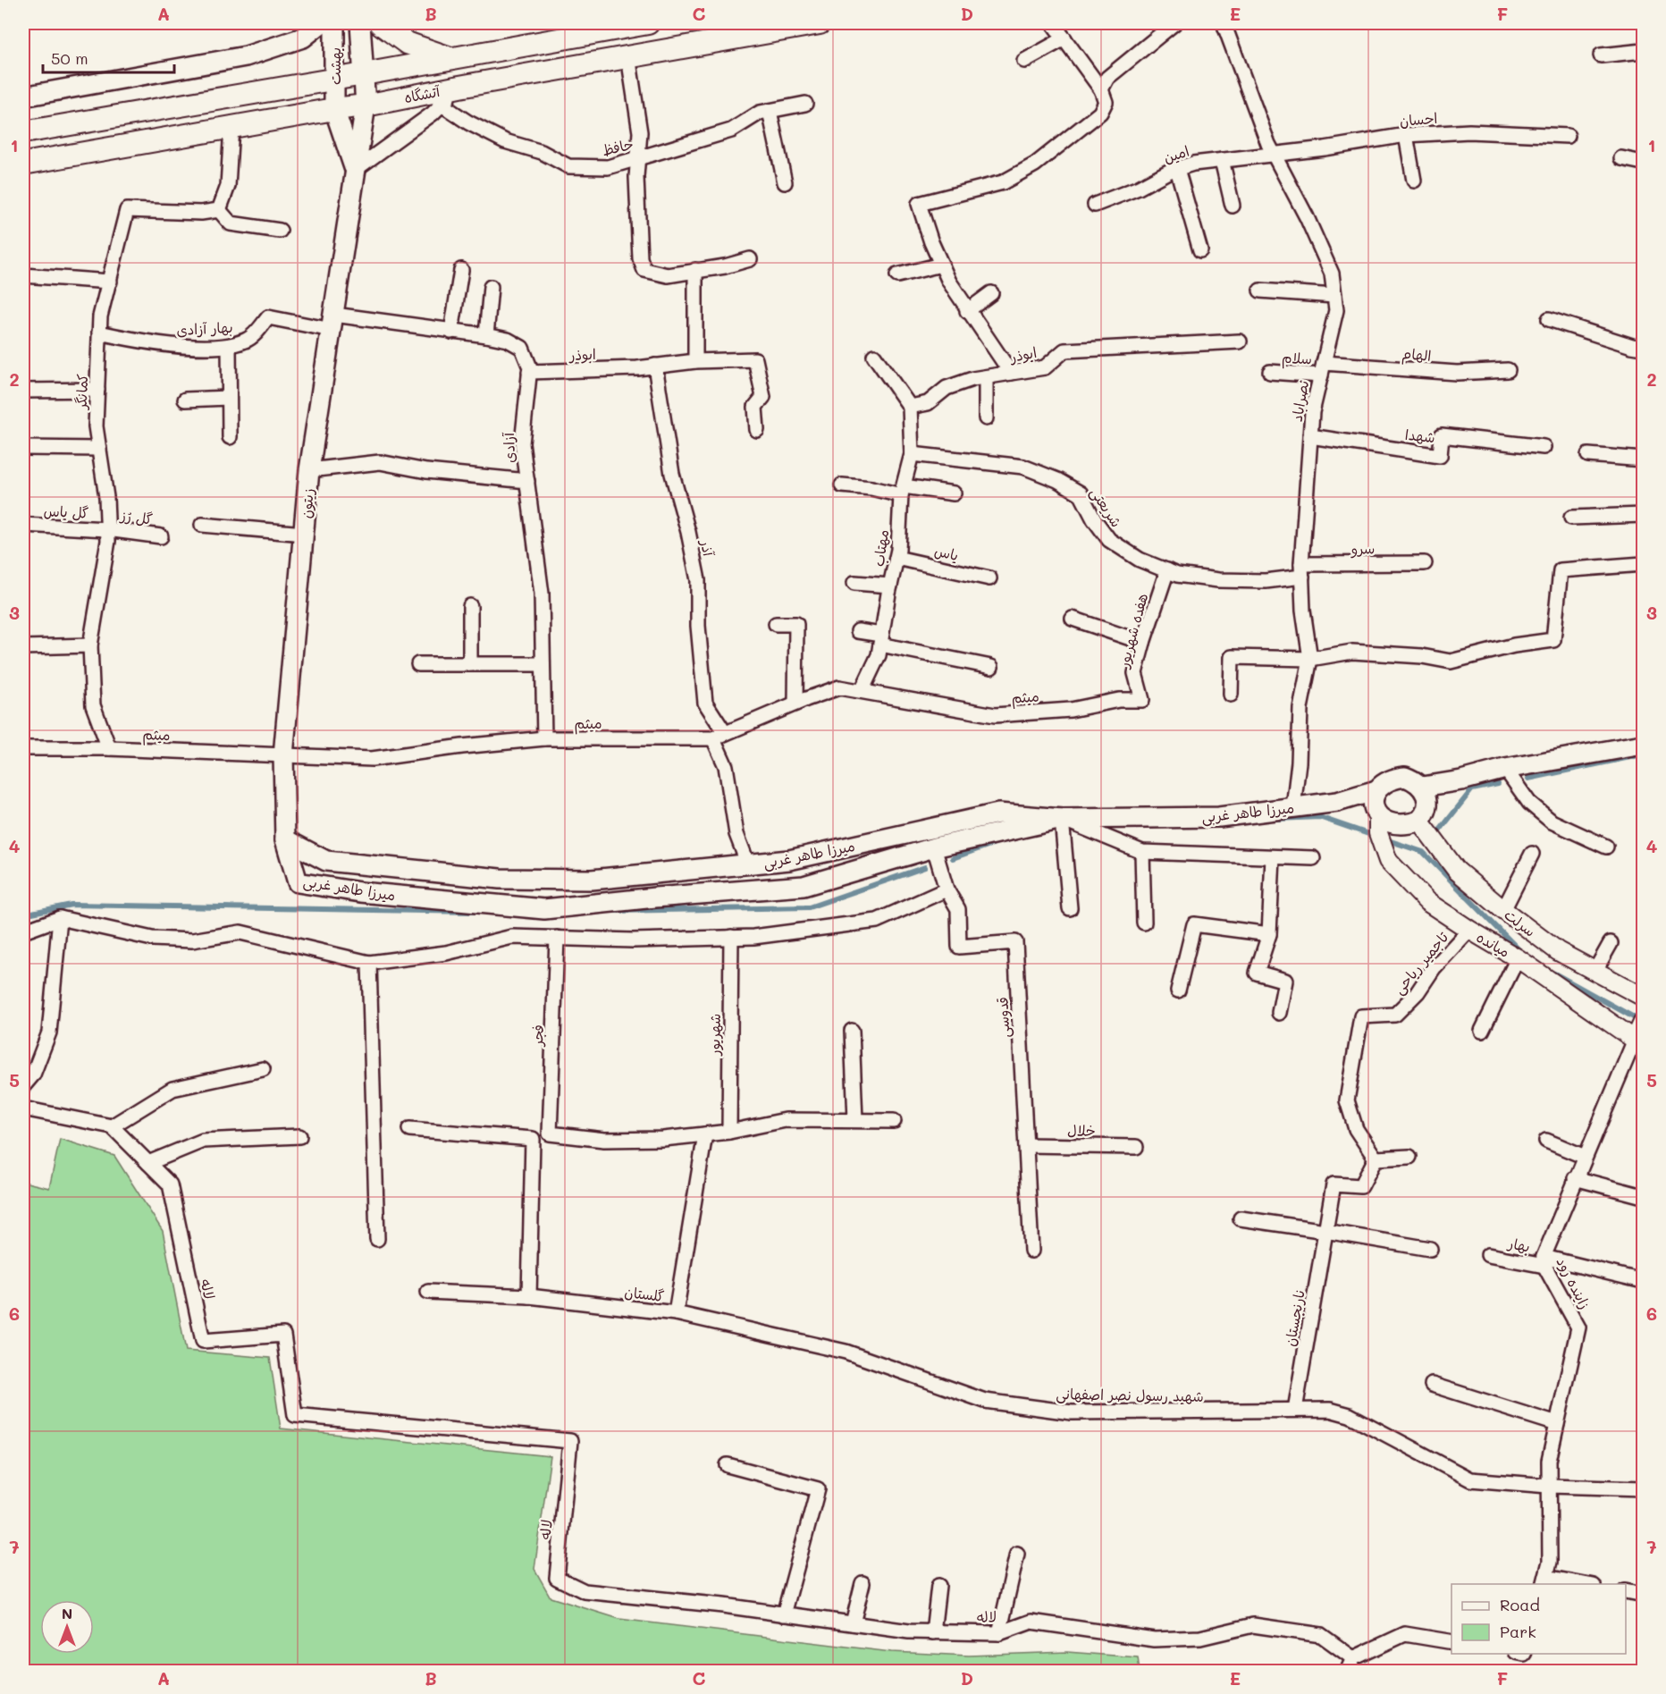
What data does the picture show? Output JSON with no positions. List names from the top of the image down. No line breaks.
{"streets":{"main road":["بهشت","آتشگاه","زیتون","میرزا طاهر غربی"],"street":["احسان","حافظ","امین","بهار آزادی","ابوذر","الهام","سلام","کمانگر","نصراباد","شهدا","آزادی","شریعتی","گل یاس","گل رُز","آذر","مهتاب","سرو","یاس","هفده شهریور","میثم","سرلت","میانده","تاجمیر ریاحی","قدوسی","شهریور","فجر","خلال","بهار","زاینده رود","لاله","گلستان","نارنجستان","شهید رسول نصر اصفهانی"]},"crossings":[["بهشت","آتشگاه"],["بهشت","زیتون"],["آتشگاه","زیتون"],["احسان","امین"],["احسان","نصراباد"],["امین","نصراباد"],["بهار آزادی","کمانگر"],["بهار آزادی","آزادی"],["بهار آزادی","زیتون"],["ابوذر","آزادی"],["ابوذر","آذر"],["ابوذر","مهتاب"],["الهام","سلام"],["الهام","نصراباد"],["سلام","نصراباد"],["کمانگر","گل یاس"],["کمانگر","گل رُز"],["کمانگر","میثم"],["نصراباد","شهدا"],["نصراباد","شریعتی"],["نصراباد","سرو"],["نصراباد","میرزا طاهر غربی"],["آزادی","زیتون"],["آزادی","میثم"],["زیتون","میثم"],["زیتون","میرزا طاهر غربی"],["شریعتی","مهتاب"],["شریعتی","سرو"],["شریعتی","هفده شهریور"],["گل یاس","گل رُز"],["آذر","میثم"],["آذر","میرزا طاهر غربی"],["مهتاب","یاس"],["مهتاب","میثم"],["هفده شهریور","میثم"],["میرزا طاهر غربی","سرلت"],["میرزا طاهر غربی","میانده"],["میرزا طاهر غربی","قدوسی"],["سرلت","میانده"],["میانده","تاجمیر ریاحی"],["میانده","زاینده رود"],["قدوسی","خلال"],["فجر","گلستان"],["بهار","زاینده رود"],["زاینده رود","شهید رسول نصر اصفهانی"],["گلستان","شهید رسول نصر اصفهانی"],["نارنجستان","شهید رسول نصر اصفهانی"]],"legend":["Road","Park"],"scale_bar":"50 m","north":"top","grid":{"columns":["A","B","C","D","E","F"],"rows":["1","2","3","4","5","6","7"]}}
